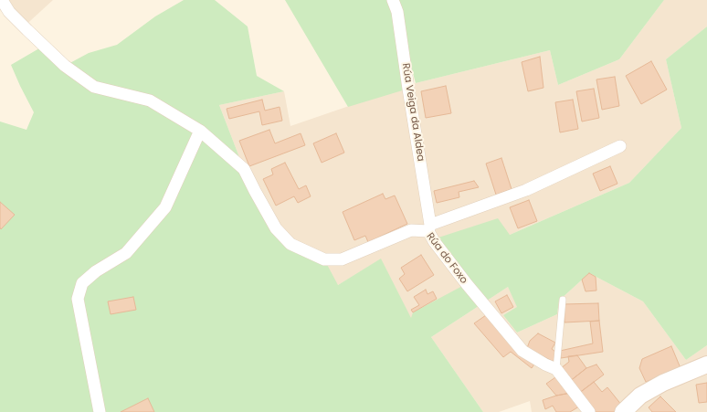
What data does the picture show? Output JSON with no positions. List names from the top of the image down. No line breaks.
{"streets":{"street":["Rúa Veiga da Aldea","Rúa do Foxo"]},"crossings":[["Rúa Veiga da Aldea","Rúa do Foxo"]]}
